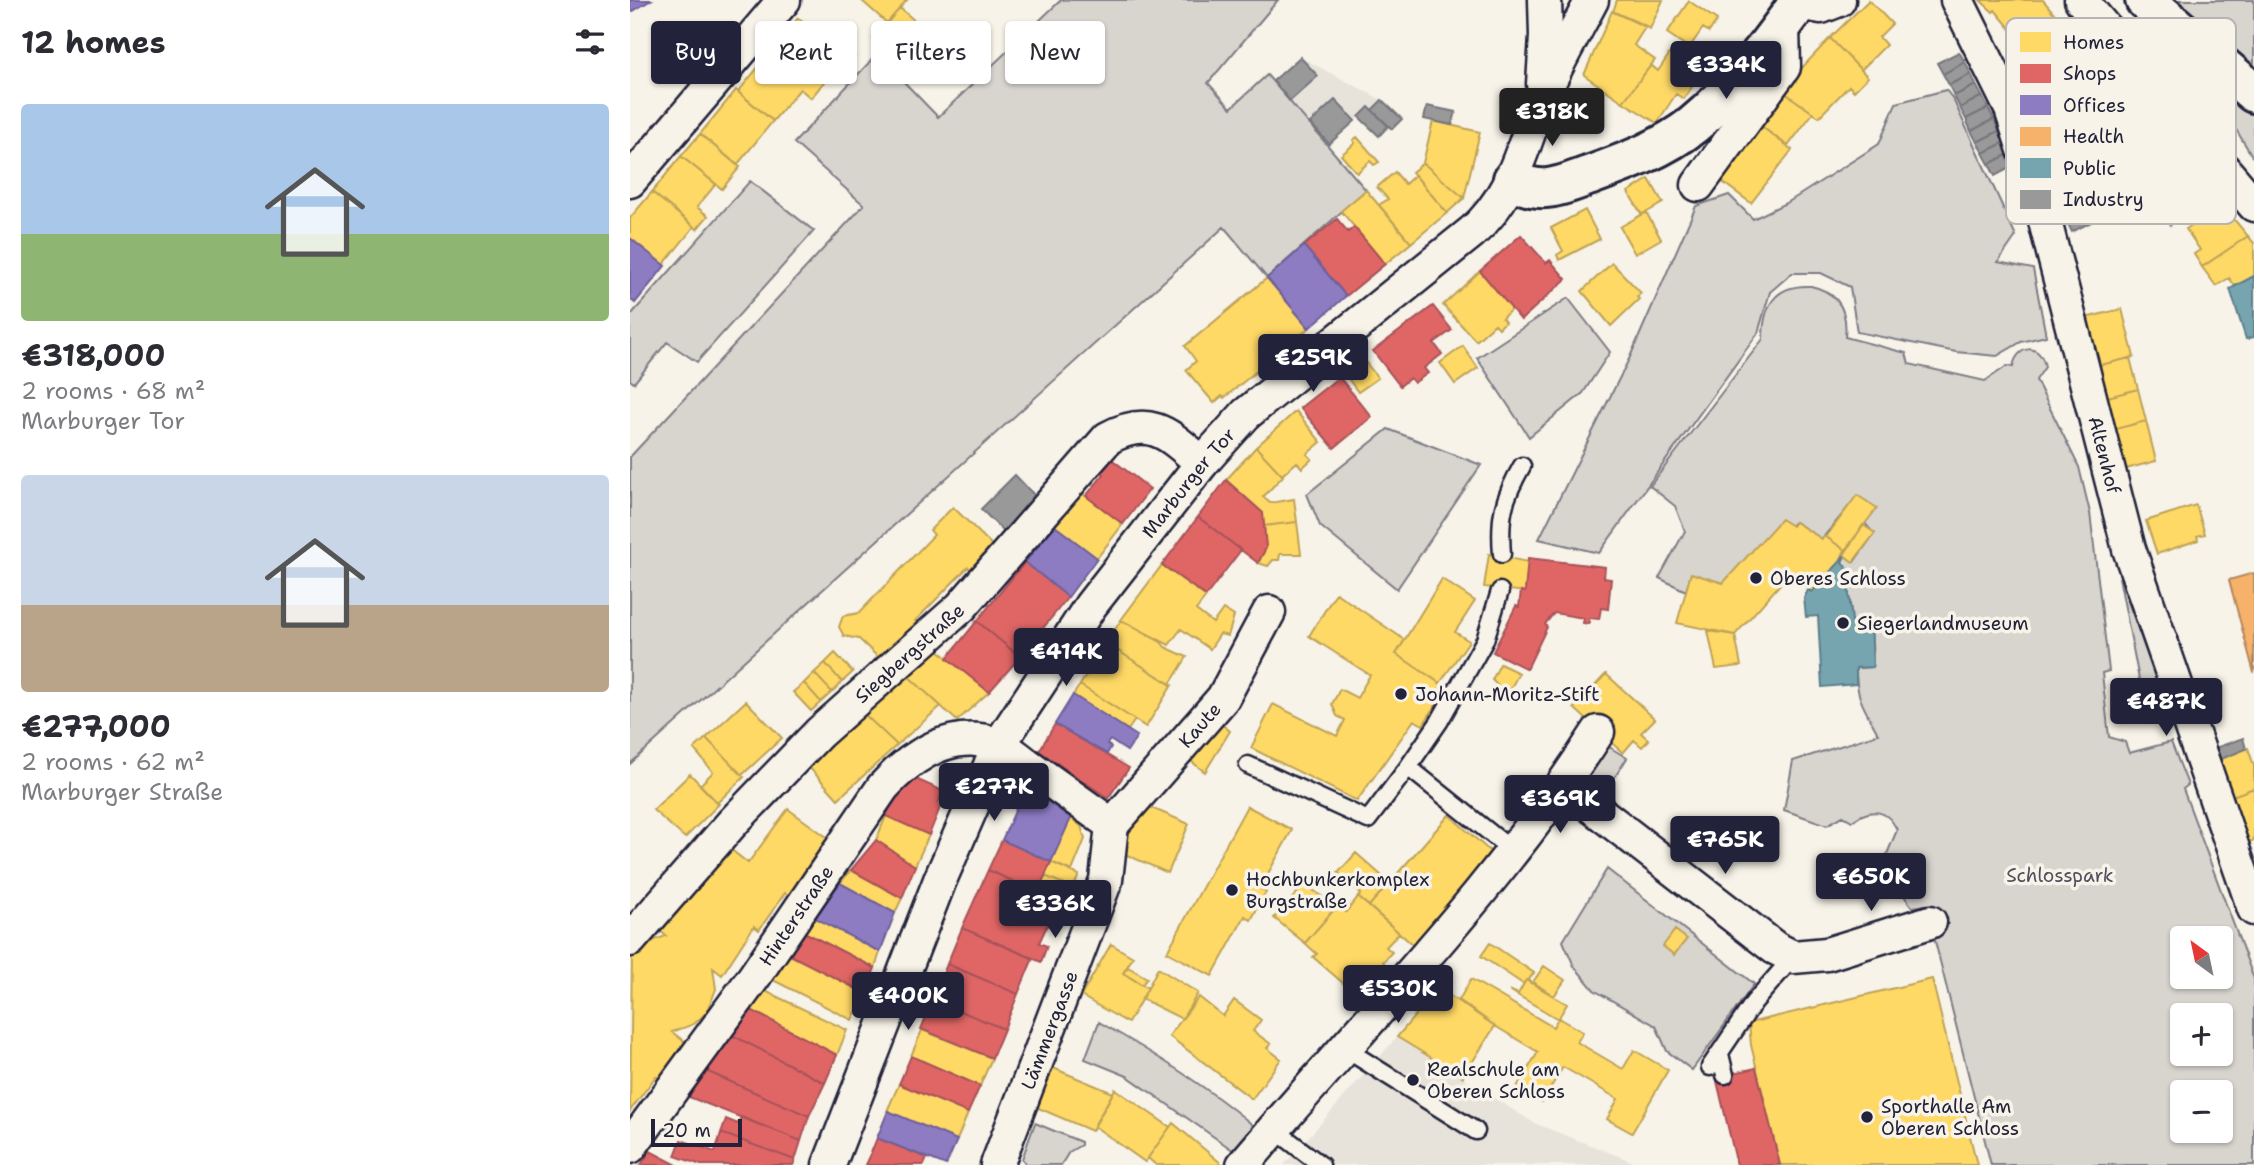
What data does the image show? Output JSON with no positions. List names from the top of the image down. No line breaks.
{"streets":{"street":["Altenhof","Marburger Tor","Siegbergstraße","Kaute","Hinterstraße","Lämmergasse"]},"crossings":[["Marburger Tor","Siegbergstraße"],["Marburger Tor","Hinterstraße"],["Kaute","Lämmergasse"]],"parks":["Schlosspark"],"places":["Oberes Schloss","Siegerlandmuseum","Johann-Moritz-Stift","Hochbunkerkomplex Burgstraße","Realschule am Oberen Schloss","Sporthalle Am Oberen Schloss"],"legend":["Homes","Shops","Offices","Health","Public","Industry"],"scale_bar":"20 m","north":"top left","page":{"heading":"12 homes","chip":["Buy","Rent","Filters","New"],"price":["€334K","€318K","€259K","€414K","€487K","€277K","€369K","€765K","€650K","€336K","€530K","€400K"],"list":[{"name":"€318,000","note":"2 rooms · 68 m² · Marburger Tor"},{"name":"€277,000","note":"2 rooms · 62 m² · Marburger Straße"}],"map_buttons":["+","−"],"scale":"20 m"}}
